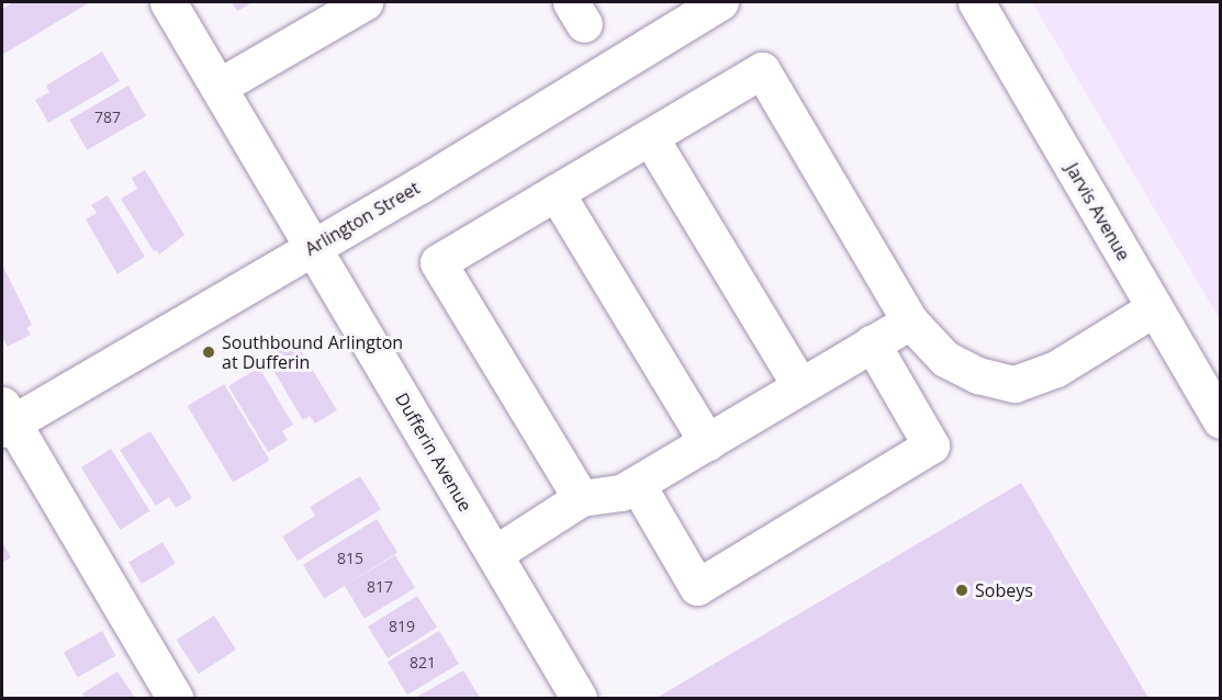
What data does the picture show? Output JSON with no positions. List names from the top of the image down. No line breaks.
{"streets":{"street":["Jarvis Avenue","Arlington Street","Dufferin Avenue"]},"crossings":[["Arlington Street","Dufferin Avenue"]],"places":["Southbound Arlington at Dufferin","Sobeys"],"house_numbers":["787","815","817","819","821"]}
